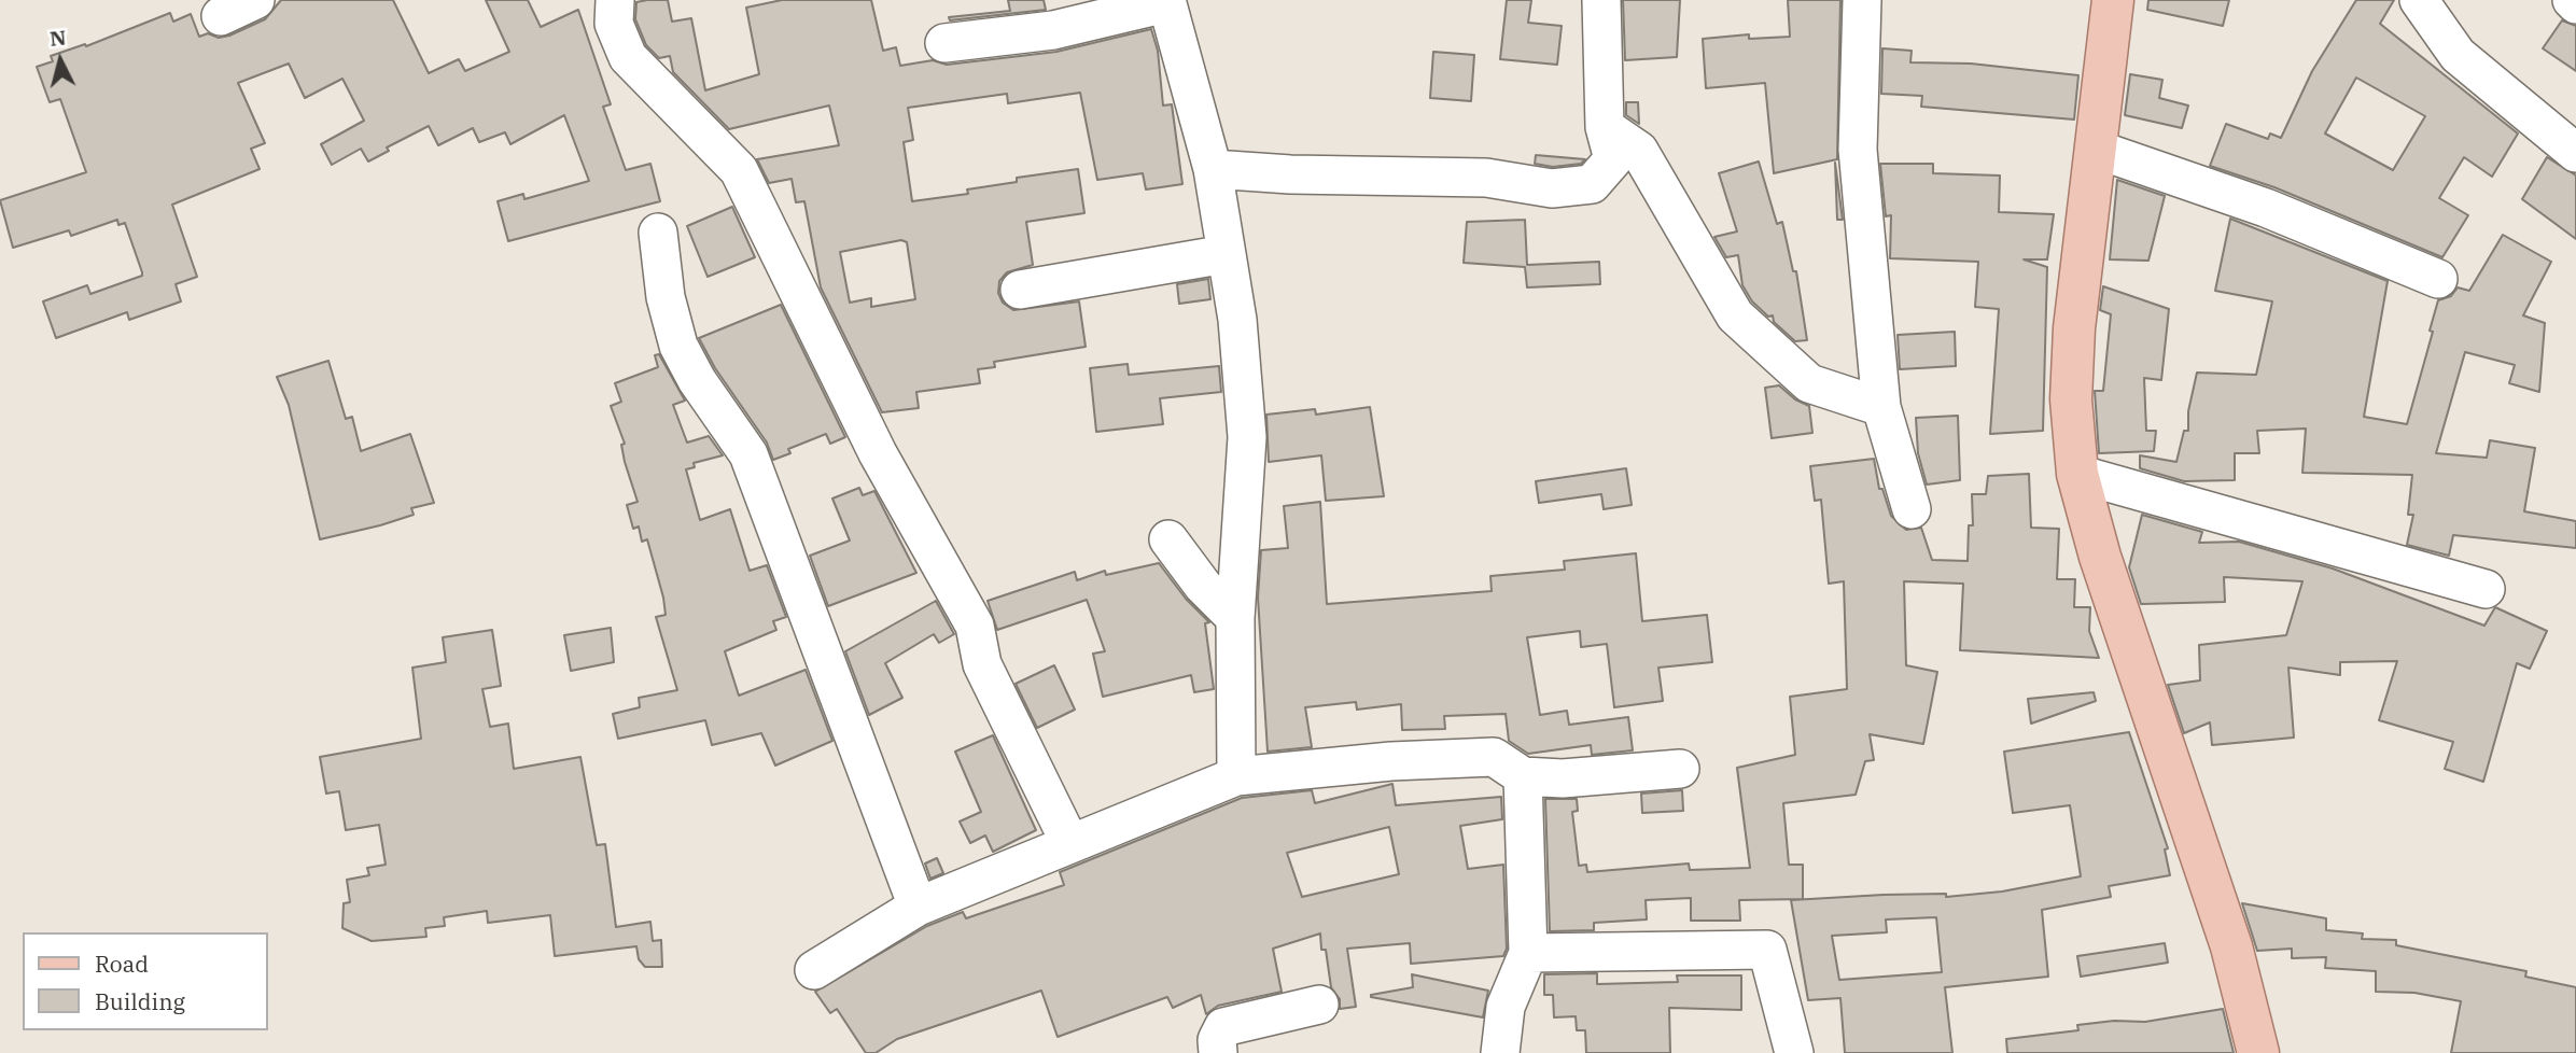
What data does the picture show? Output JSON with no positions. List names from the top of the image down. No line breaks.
{"legend":["Road","Building"],"north":"top"}
